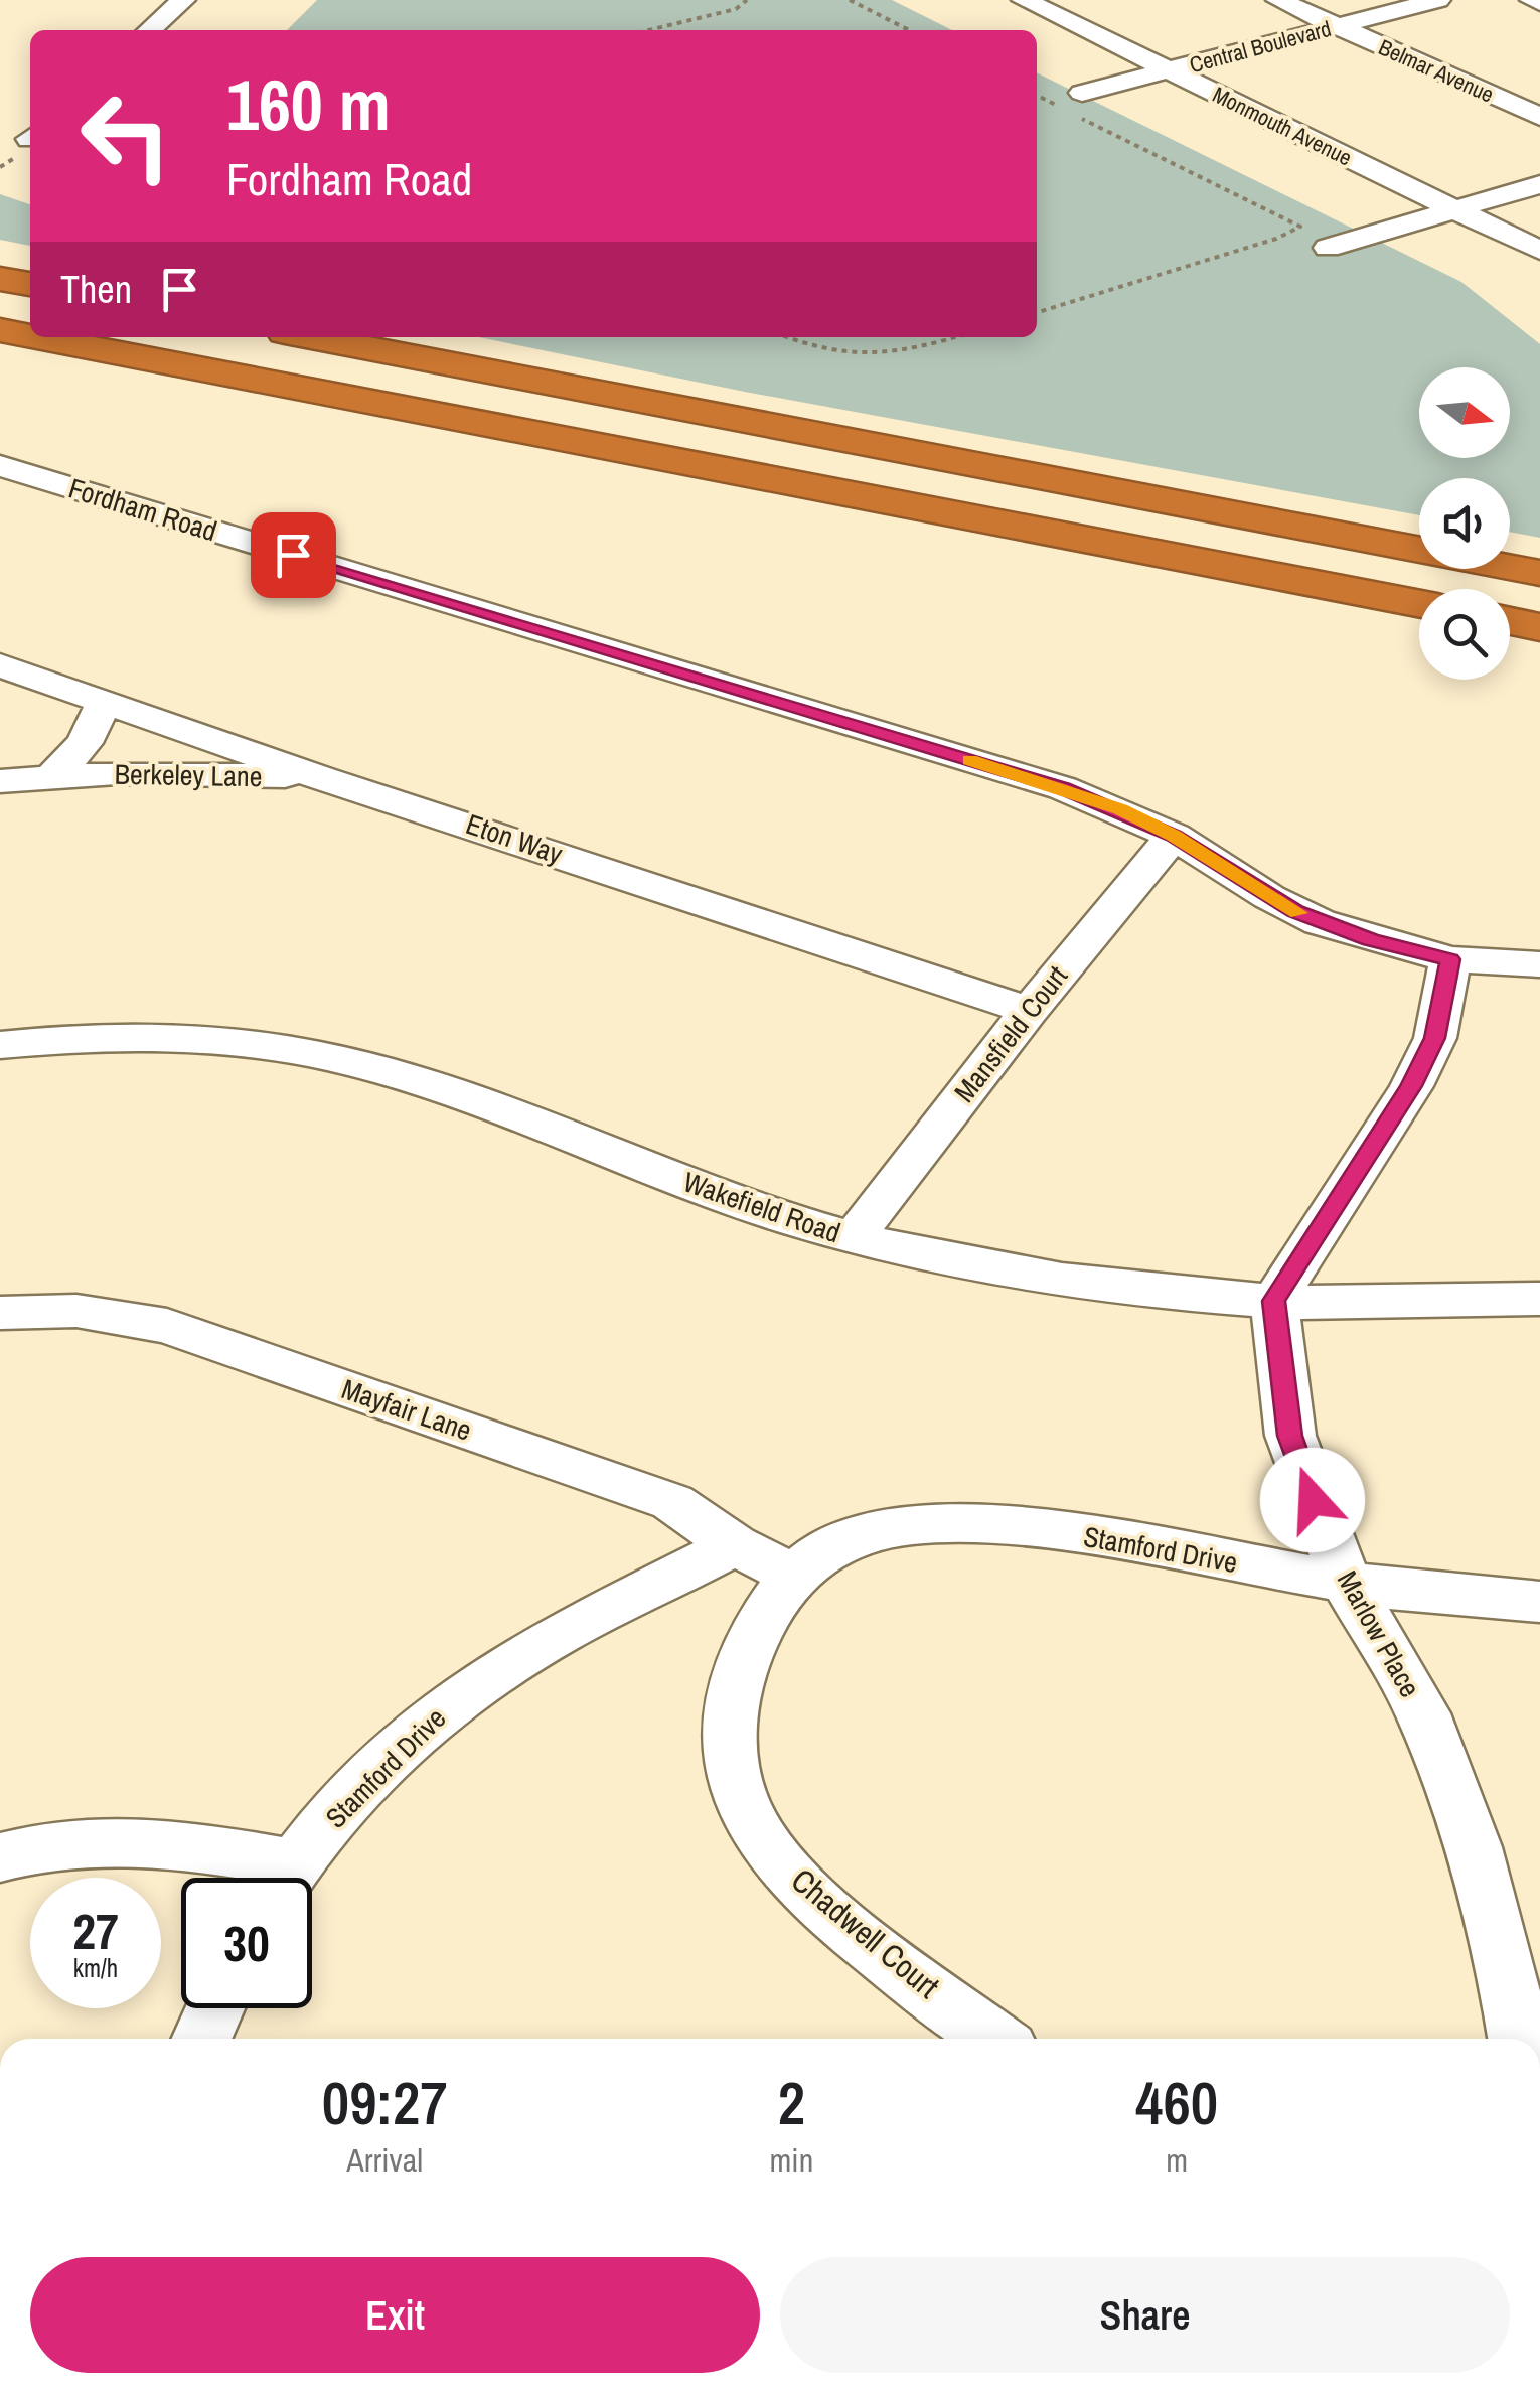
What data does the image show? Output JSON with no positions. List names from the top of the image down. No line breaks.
{"streets":{"street":["Central Boulevard","Belmar Avenue","Monmouth Avenue","Fordham Road","Berkeley Lane","Eton Way","Mansfield Court","Wakefield Road","Mayfair Lane","Stamford Drive","Marlow Place","Chadwell Court"]},"crossings":[["Central Boulevard","Belmar Avenue"],["Central Boulevard","Monmouth Avenue"],["Fordham Road","Mansfield Court"],["Berkeley Lane","Eton Way"],["Eton Way","Mansfield Court"],["Mansfield Court","Wakefield Road"],["Wakefield Road","Marlow Place"],["Mayfair Lane","Stamford Drive"],["Mayfair Lane","Chadwell Court"],["Stamford Drive","Marlow Place"],["Stamford Drive","Chadwell Court"]],"north":"right","page":{"turn":["160 m","Fordham Road"],"then":"Then","speed":"27 km/h","limit":"30","eta":["09:27","Arrival","2","min","460","m"],"buttons":["Exit","Share"]}}
